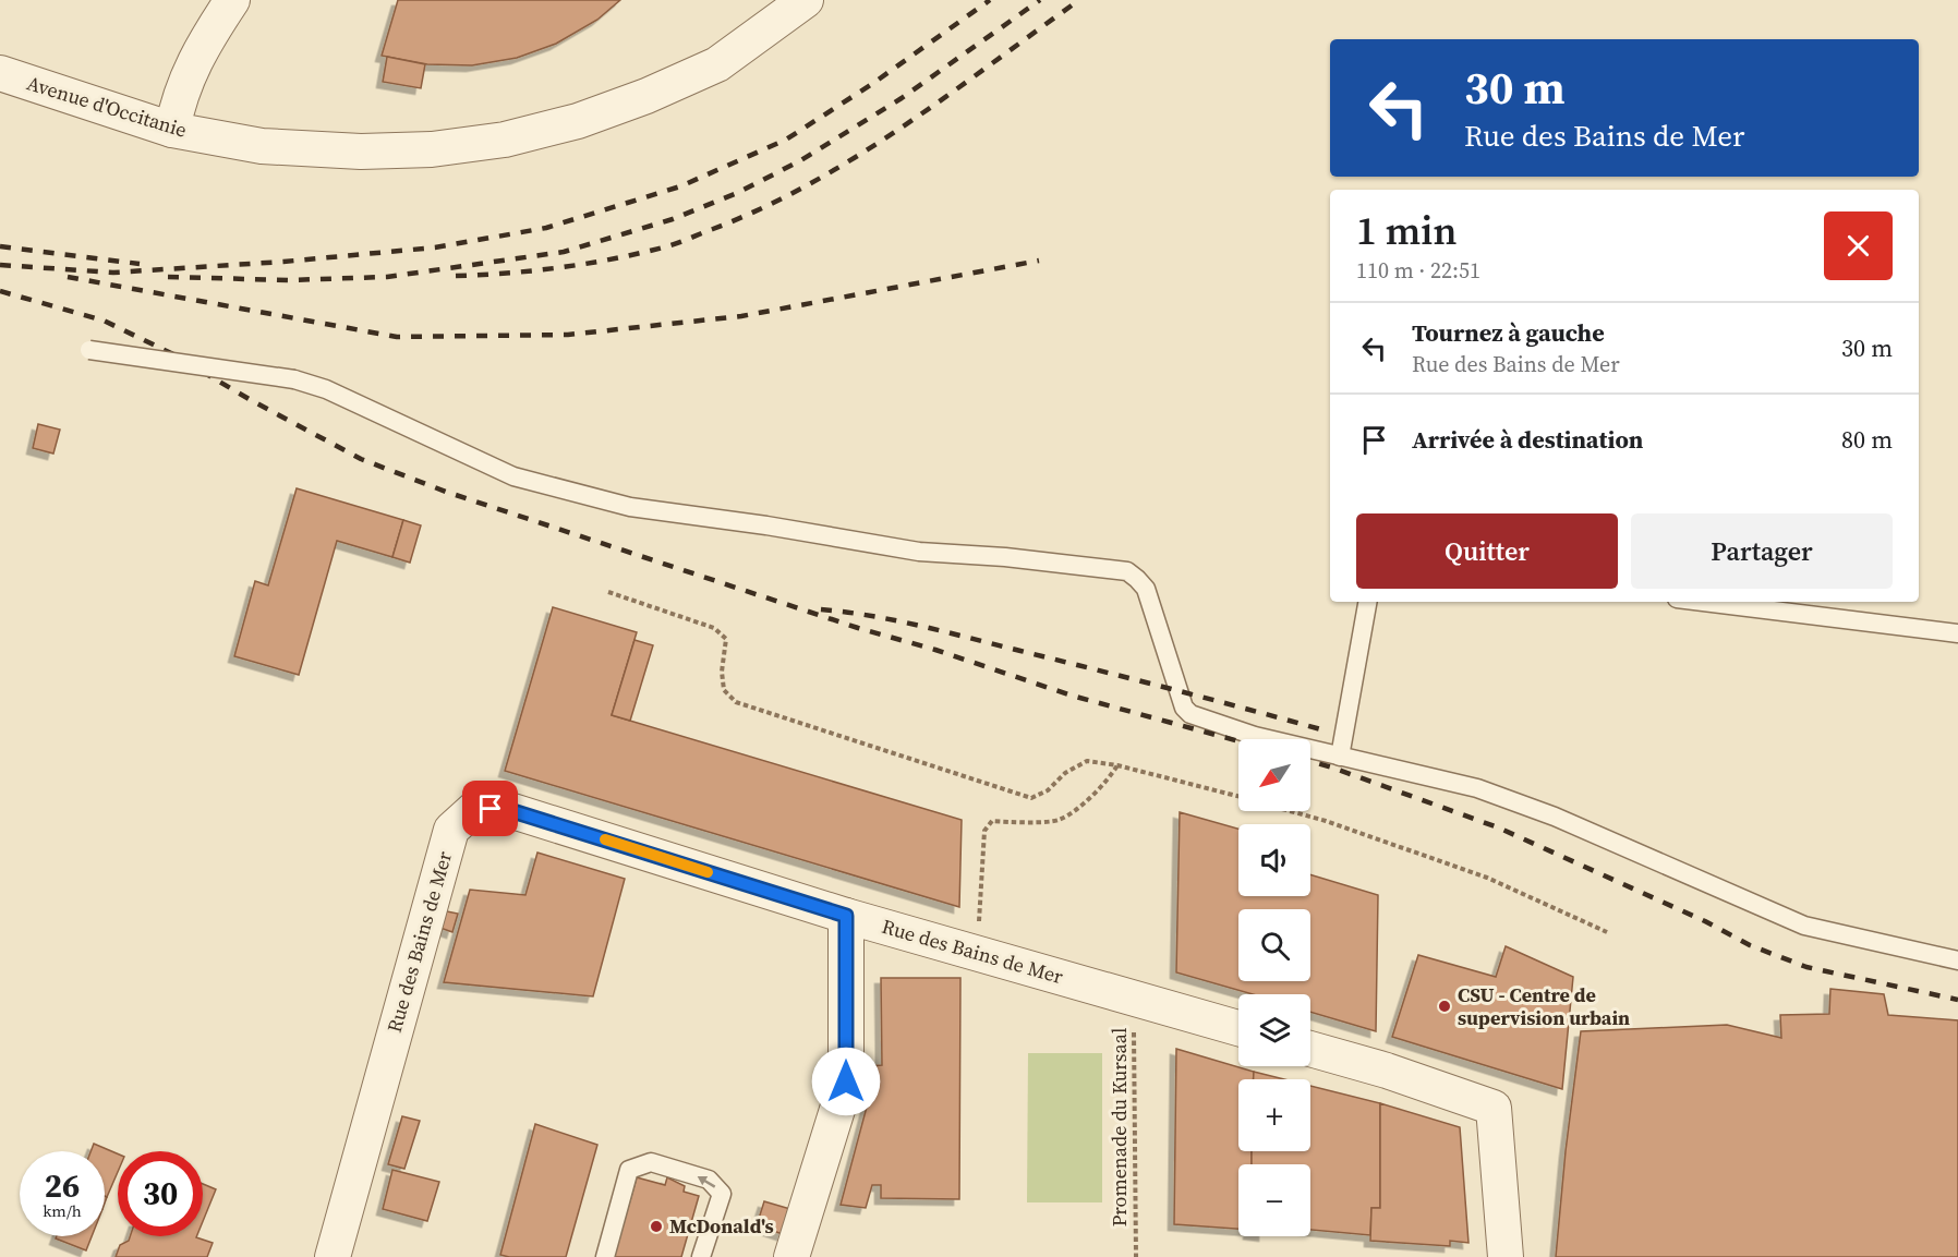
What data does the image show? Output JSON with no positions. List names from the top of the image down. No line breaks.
{"streets":{"street":["Avenue d'Occitanie","Rue des Bains de Mer"],"path":["Promenade du Kursaal"]},"crossings":[["Rue des Bains de Mer","Promenade du Kursaal"]],"places":["CSU - Centre de supervision urbain","McDonald's"],"north":"bottom left","page":{"turn":["30 m","Rue des Bains de Mer"],"heading":["1 min","110 m · 22:51"],"list":[{"name":"Tournez à gauche","note":"Rue des Bains de Mer","value":"30 m"},{"name":"Arrivée à destination","value":"80 m"}],"buttons":["Quitter","Partager"],"map_buttons":["+","−"],"speed":"26 km/h","limit":"30"}}
